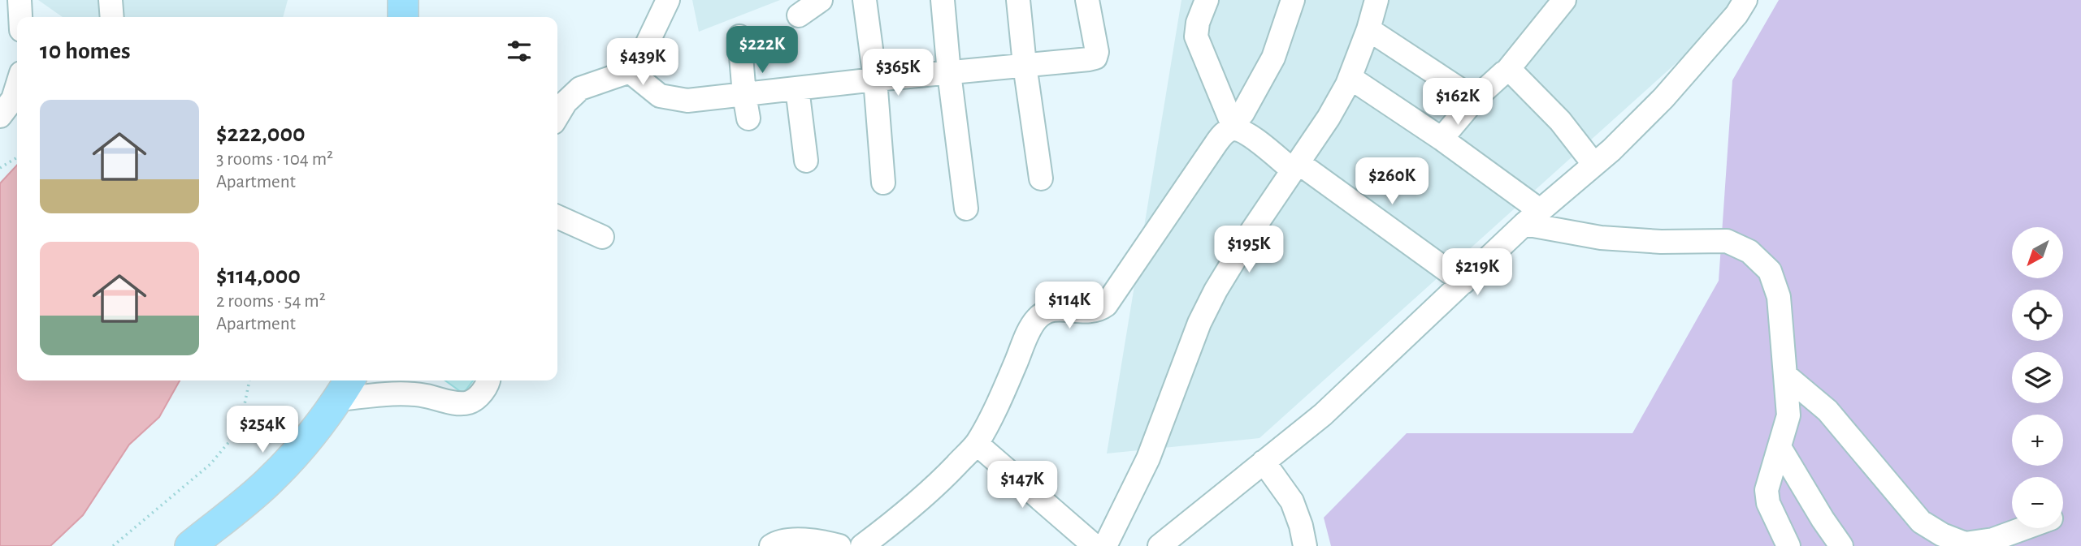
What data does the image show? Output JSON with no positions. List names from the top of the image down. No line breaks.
{"north":"bottom left","page":{"heading":"10 homes","price":["$222K","$439K","$365K","$162K","$260K","$195K","$219K","$114K","$254K","$147K"],"list":[{"name":"$222,000","note":"3 rooms · 104 m² · Apartment"},{"name":"$114,000","note":"2 rooms · 54 m² · Apartment"}],"map_buttons":["+","−"]}}
